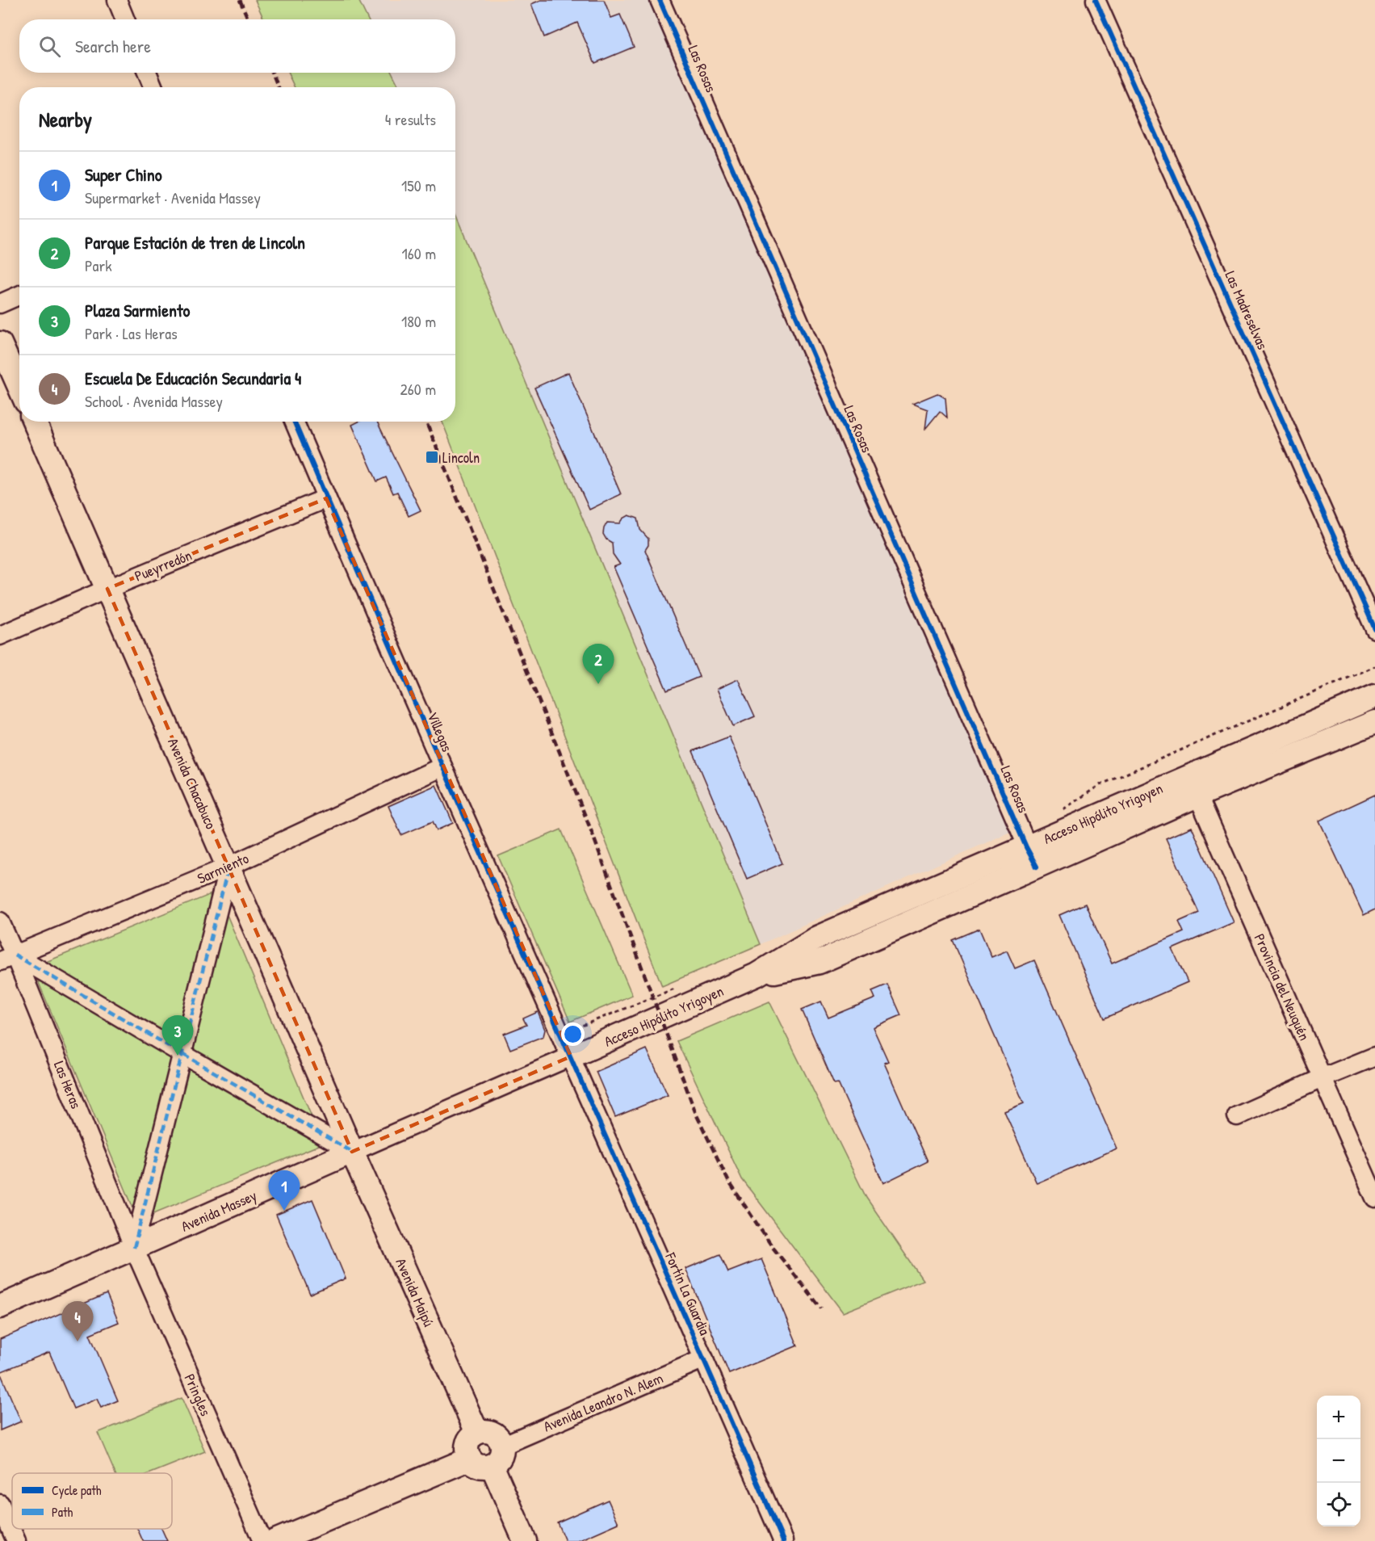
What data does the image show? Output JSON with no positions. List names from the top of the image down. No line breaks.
{"streets":{"main road":["Avenida Chacabuco","Acceso Hipólito Yrigoyen","Avenida Massey","Avenida Maipú"],"street":["Las Rosas","Las Madreselvas","Pueyrredón","Villegas","Sarmiento","Provincia del Neuquén","Las Heras","Fortín La Guardia","Pringles","Avenida Leandro N. Alem"]},"crossings":[["Las Rosas","Acceso Hipólito Yrigoyen"],["Pueyrredón","Villegas"],["Pueyrredón","Avenida Chacabuco"],["Villegas","Acceso Hipólito Yrigoyen"],["Villegas","Sarmiento"],["Villegas","Avenida Massey"],["Villegas","Fortín La Guardia"],["Avenida Chacabuco","Sarmiento"],["Avenida Chacabuco","Avenida Massey"],["Avenida Chacabuco","Avenida Maipú"],["Acceso Hipólito Yrigoyen","Provincia del Neuquén"],["Acceso Hipólito Yrigoyen","Avenida Massey"],["Acceso Hipólito Yrigoyen","Fortín La Guardia"],["Sarmiento","Las Heras"],["Las Heras","Avenida Massey"],["Las Heras","Pringles"],["Avenida Massey","Avenida Maipú"],["Avenida Massey","Fortín La Guardia"],["Avenida Massey","Pringles"],["Avenida Maipú","Avenida Leandro N. Alem"],["Fortín La Guardia","Avenida Leandro N. Alem"]],"places":{"transit":["Lincoln"]},"legend":["Cycle path","Path"],"page":{"search":"Search here","heading":["Nearby","4 results"],"list":[{"mark":"1","name":"Super Chino","note":"Supermarket · Avenida Massey","value":"150 m"},{"mark":"2","name":"Parque Estación de tren de Lincoln","note":"Park","value":"160 m"},{"mark":"3","name":"Plaza Sarmiento","note":"Park · Las Heras","value":"180 m"},{"mark":"4","name":"Escuela De Educación Secundaria 4","note":"School · Avenida Massey","value":"260 m"}],"pins":["2","3","1","4"],"map_buttons":["+","−"]}}
